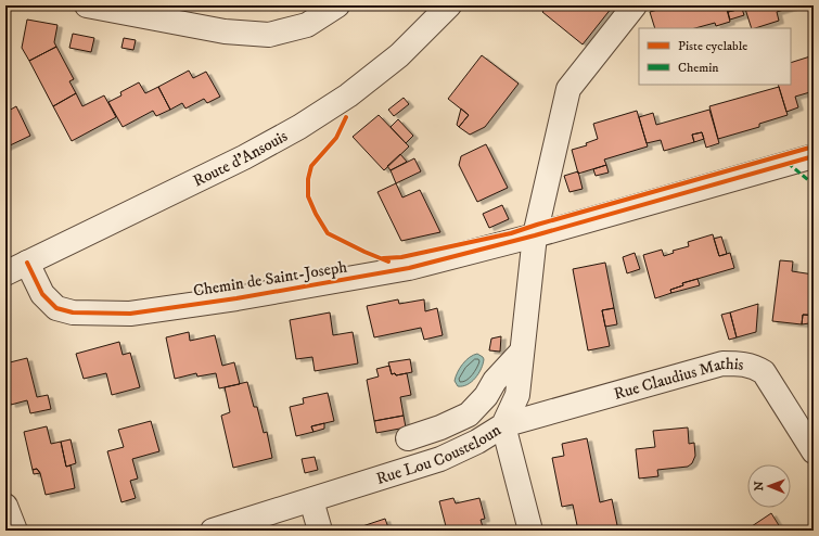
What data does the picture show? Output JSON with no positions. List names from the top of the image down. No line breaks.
{"streets":{"street":["Route d'Ansouis","Chemin de Saint-Joseph","Rue Claudius Mathis","Rue Lou Cousteloun"]},"crossings":[["Route d'Ansouis","Chemin de Saint-Joseph"],["Chemin de Saint-Joseph","Rue Lou Cousteloun"],["Rue Claudius Mathis","Rue Lou Cousteloun"]],"legend":["Piste cyclable","Chemin"],"north":"left"}
